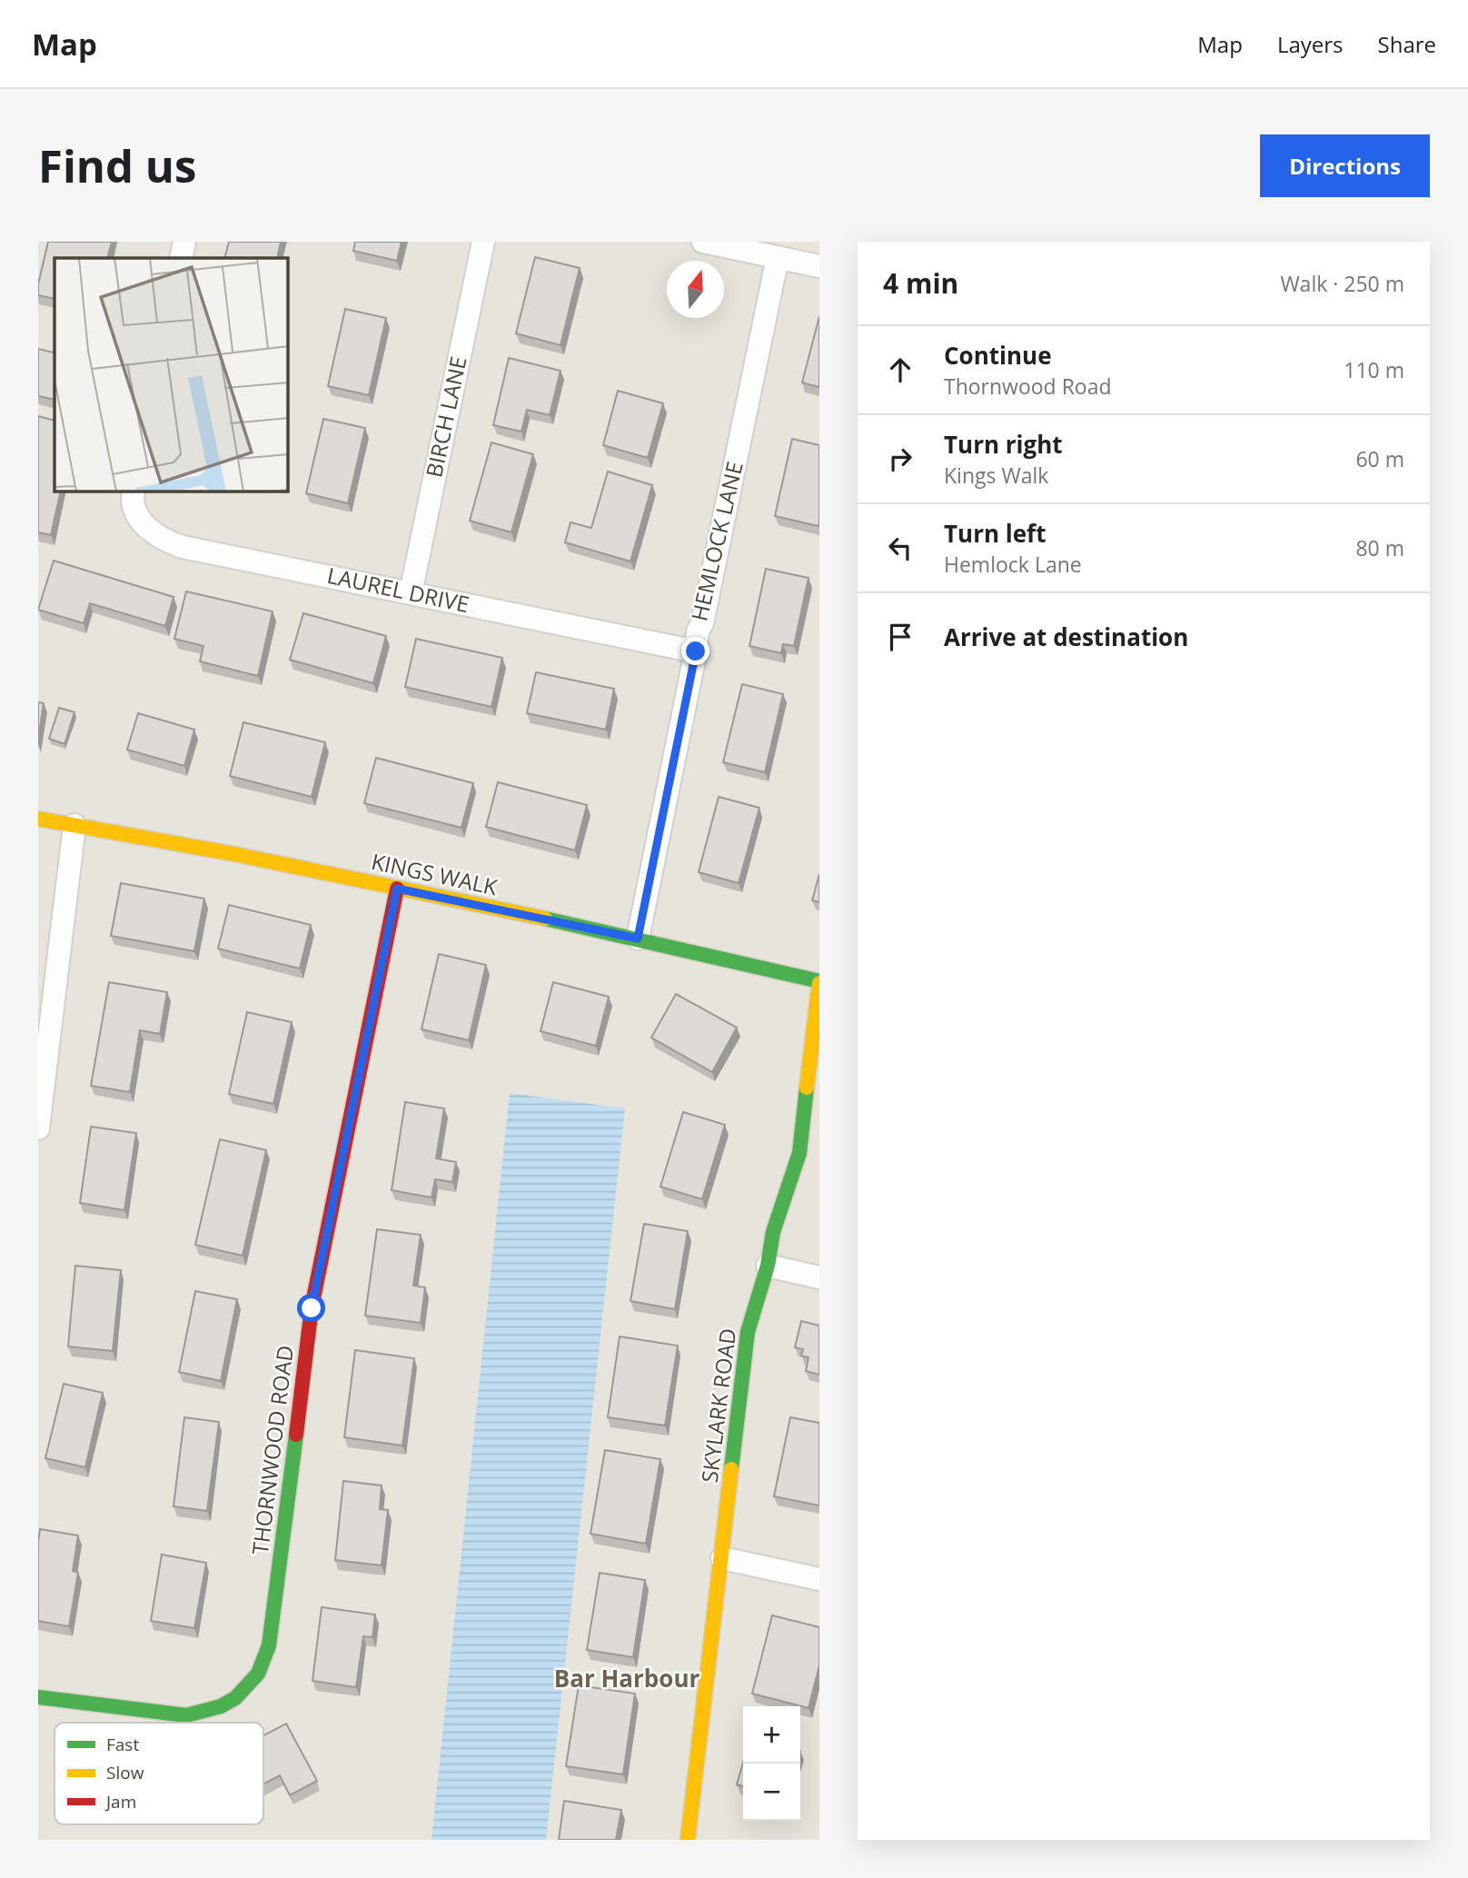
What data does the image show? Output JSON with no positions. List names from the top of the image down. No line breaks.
{"streets":{"street":["BIRCH LANE","HEMLOCK LANE","LAUREL DRIVE","KINGS WALK","SKYLARK ROAD","THORNWOOD ROAD"]},"crossings":[["BIRCH LANE","LAUREL DRIVE"],["HEMLOCK LANE","LAUREL DRIVE"],["HEMLOCK LANE","KINGS WALK"],["KINGS WALK","SKYLARK ROAD"],["KINGS WALK","THORNWOOD ROAD"]],"districts":["Bar Harbour"],"legend":["Fast","Slow","Jam"],"north":"top","page":{"header":"Map","nav":["Map","Layers","Share"],"buttons":"Directions","title":"Find us","heading":["4 min","Walk · 250 m"],"list":[["Continue","Thornwood Road","110 m"],["Turn right","Kings Walk","60 m"],["Turn left","Hemlock Lane","80 m"],"Arrive at destination"],"map_buttons":["+","−"]}}
